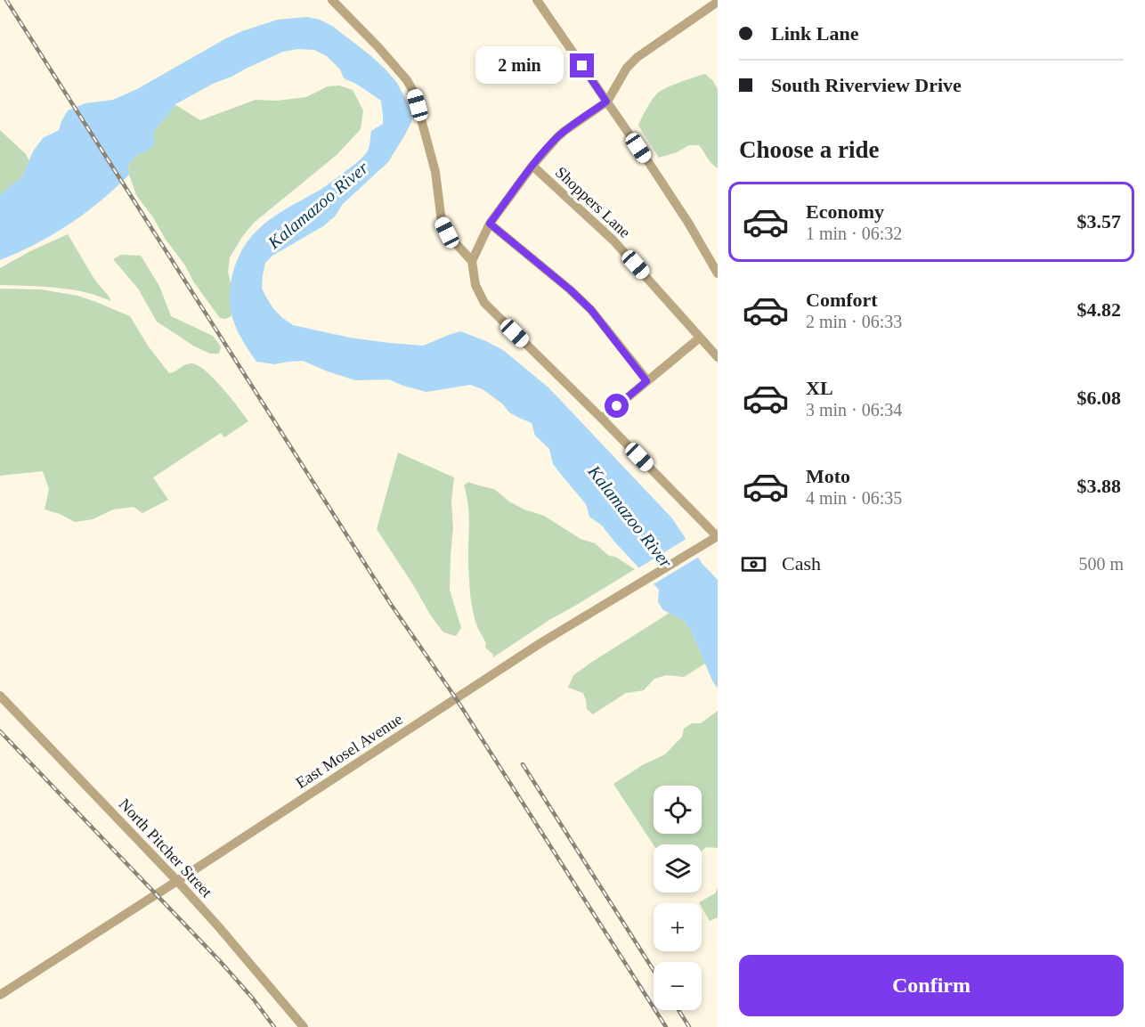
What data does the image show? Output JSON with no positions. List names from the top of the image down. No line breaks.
{"streets":{"street":["Shoppers Lane","East Mosel Avenue","North Pitcher Street"]},"crossings":[["East Mosel Avenue","North Pitcher Street"]],"water":["Kalamazoo River"],"page":{"banner":["Link Lane","South Riverview Drive"],"bubble":"2 min","heading":"Choose a ride","list":[{"name":"Economy","note":"1 min · 06:32","value":"$3.57"},{"name":"Comfort","note":"2 min · 06:33","value":"$4.82"},{"name":"XL","note":"3 min · 06:34","value":"$6.08"},{"name":"Moto","note":"4 min · 06:35","value":"$3.88"}],"pay":["Cash","500 m"],"map_buttons":["+","−"],"buttons":"Confirm"}}
